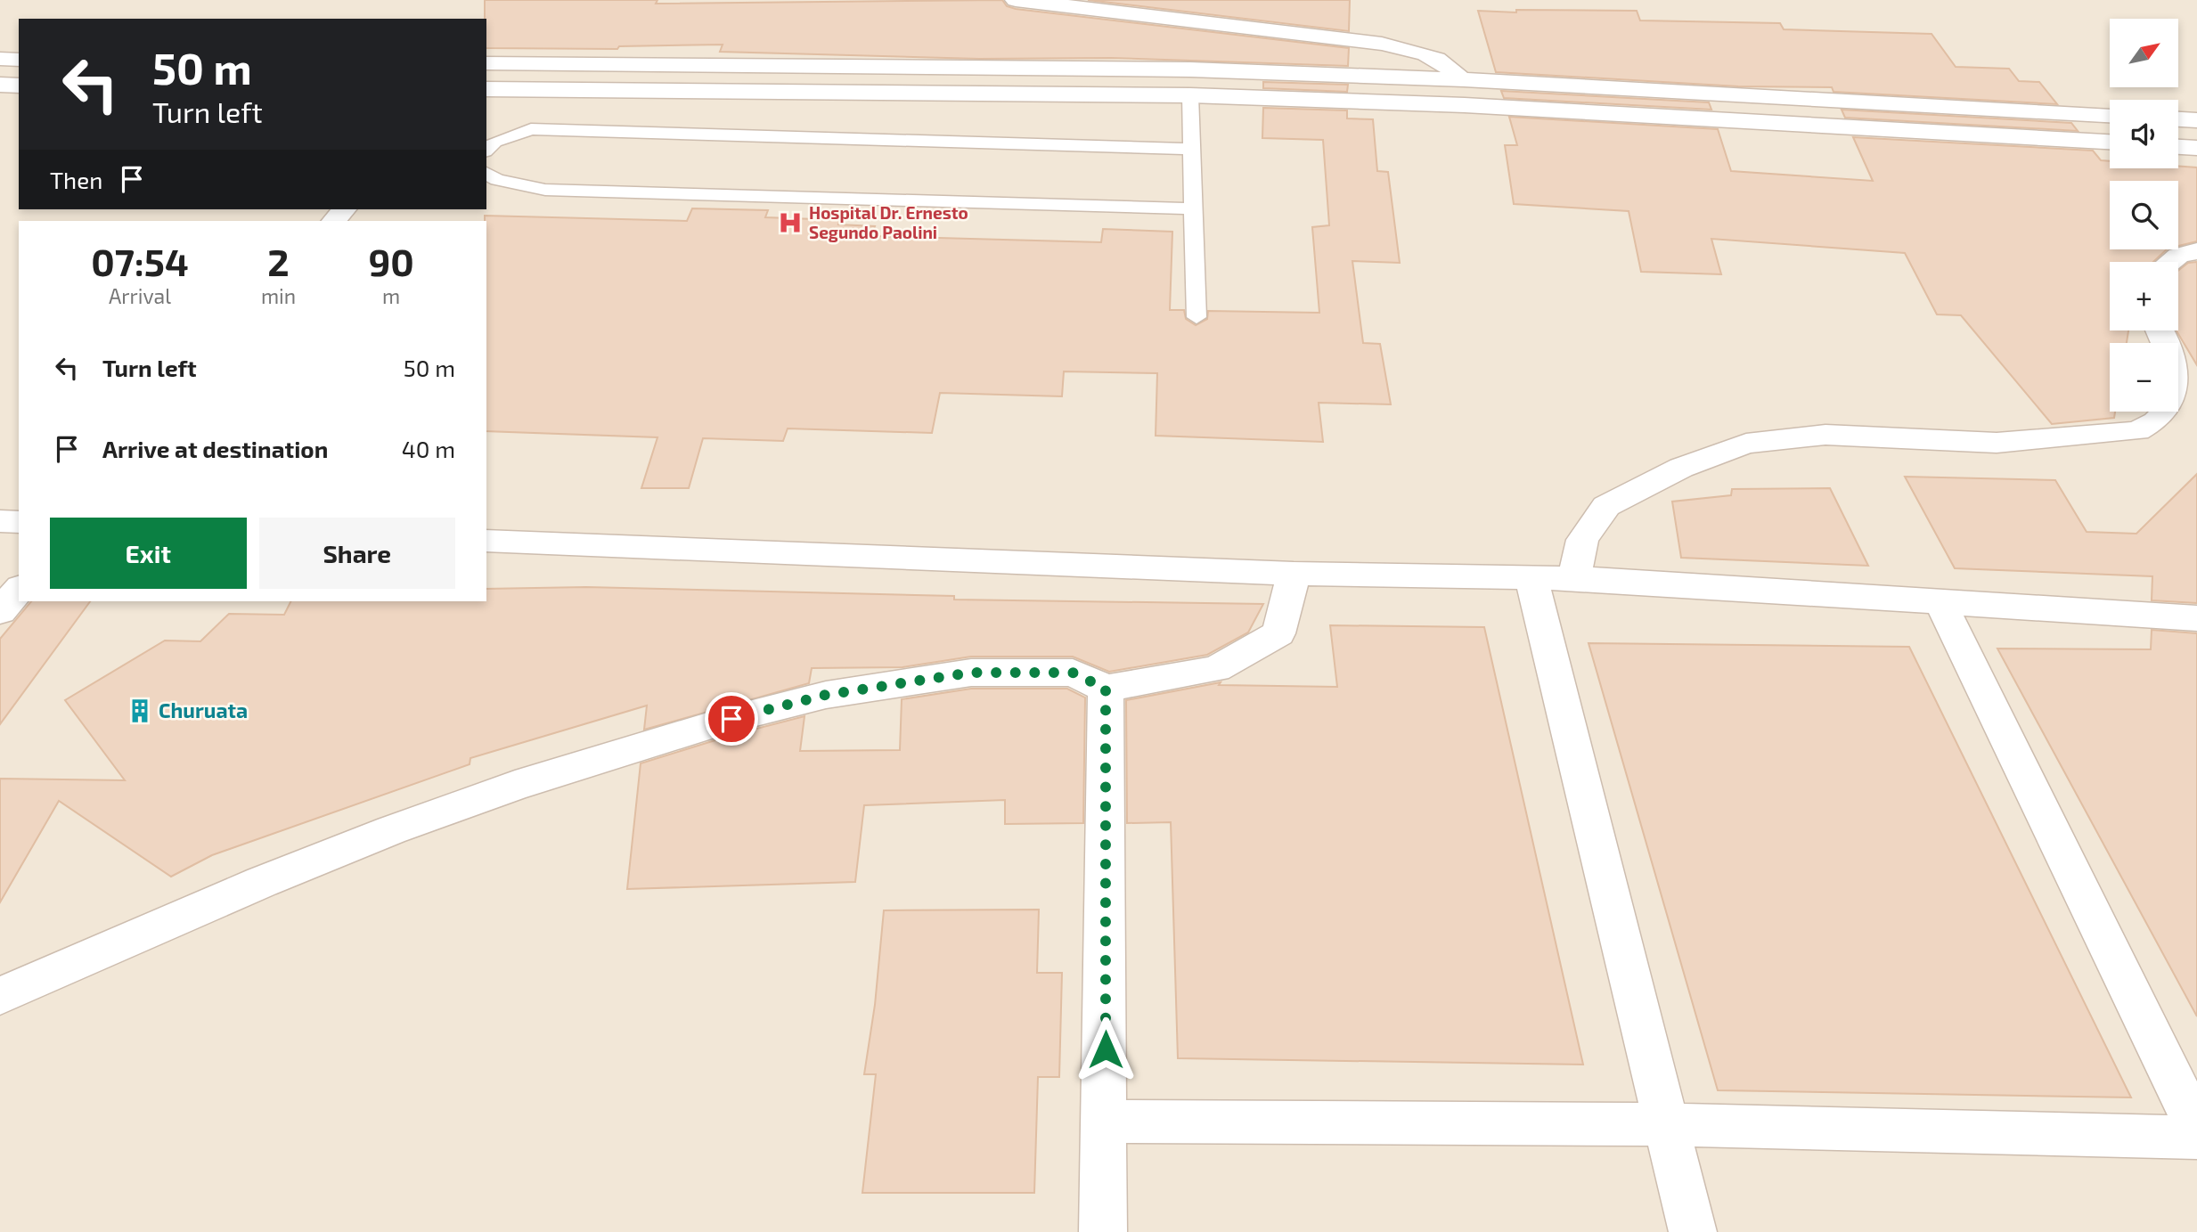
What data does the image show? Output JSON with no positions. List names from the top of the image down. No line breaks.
{"places":{"hospital":["Hospital Dr. Ernesto Segundo Paolini"],"building":["Churuata"]},"north":"top right","page":{"map_buttons":["+","−"],"turn":["50 m","Turn left"],"then":"Then","eta":["07:54","Arrival","2","min","90","m"],"list":[{"name":"Turn left","value":"50 m"},{"name":"Arrive at destination","value":"40 m"}],"buttons":["Exit","Share"]}}
